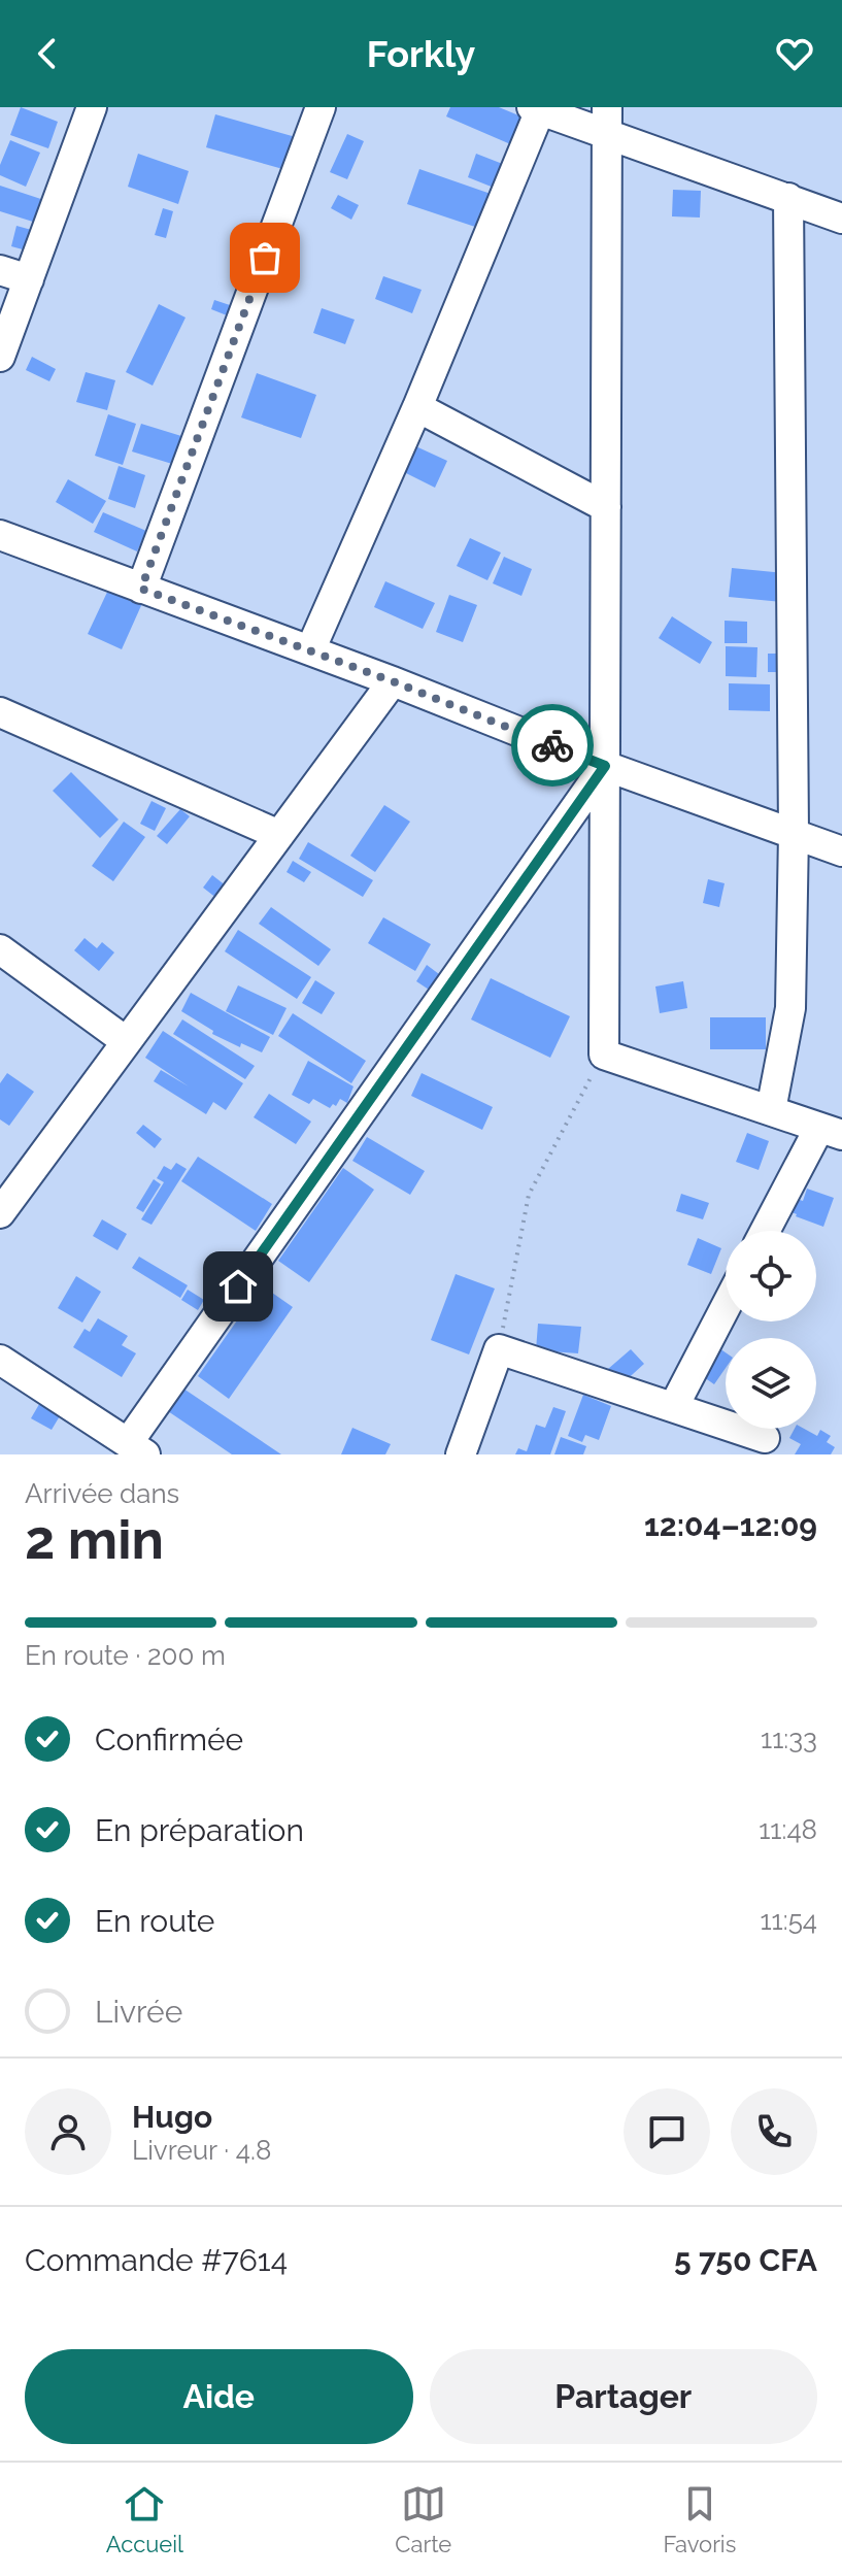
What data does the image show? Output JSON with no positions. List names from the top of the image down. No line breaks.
{"page":{"header":"Forkly","heading":["2 min","Arrivée dans","12:04–12:09"],"panel":["Hugo","Livreur · 4.8","Commande #7614","5 750 CFA"],"bar":"En route · 200 m","list":[["Confirmée","11:33"],["En préparation","11:48"],["En route","11:54"],"Livrée"],"buttons":["Aide","Partager"],"tabs":["Accueil","Carte","Favoris"]}}
